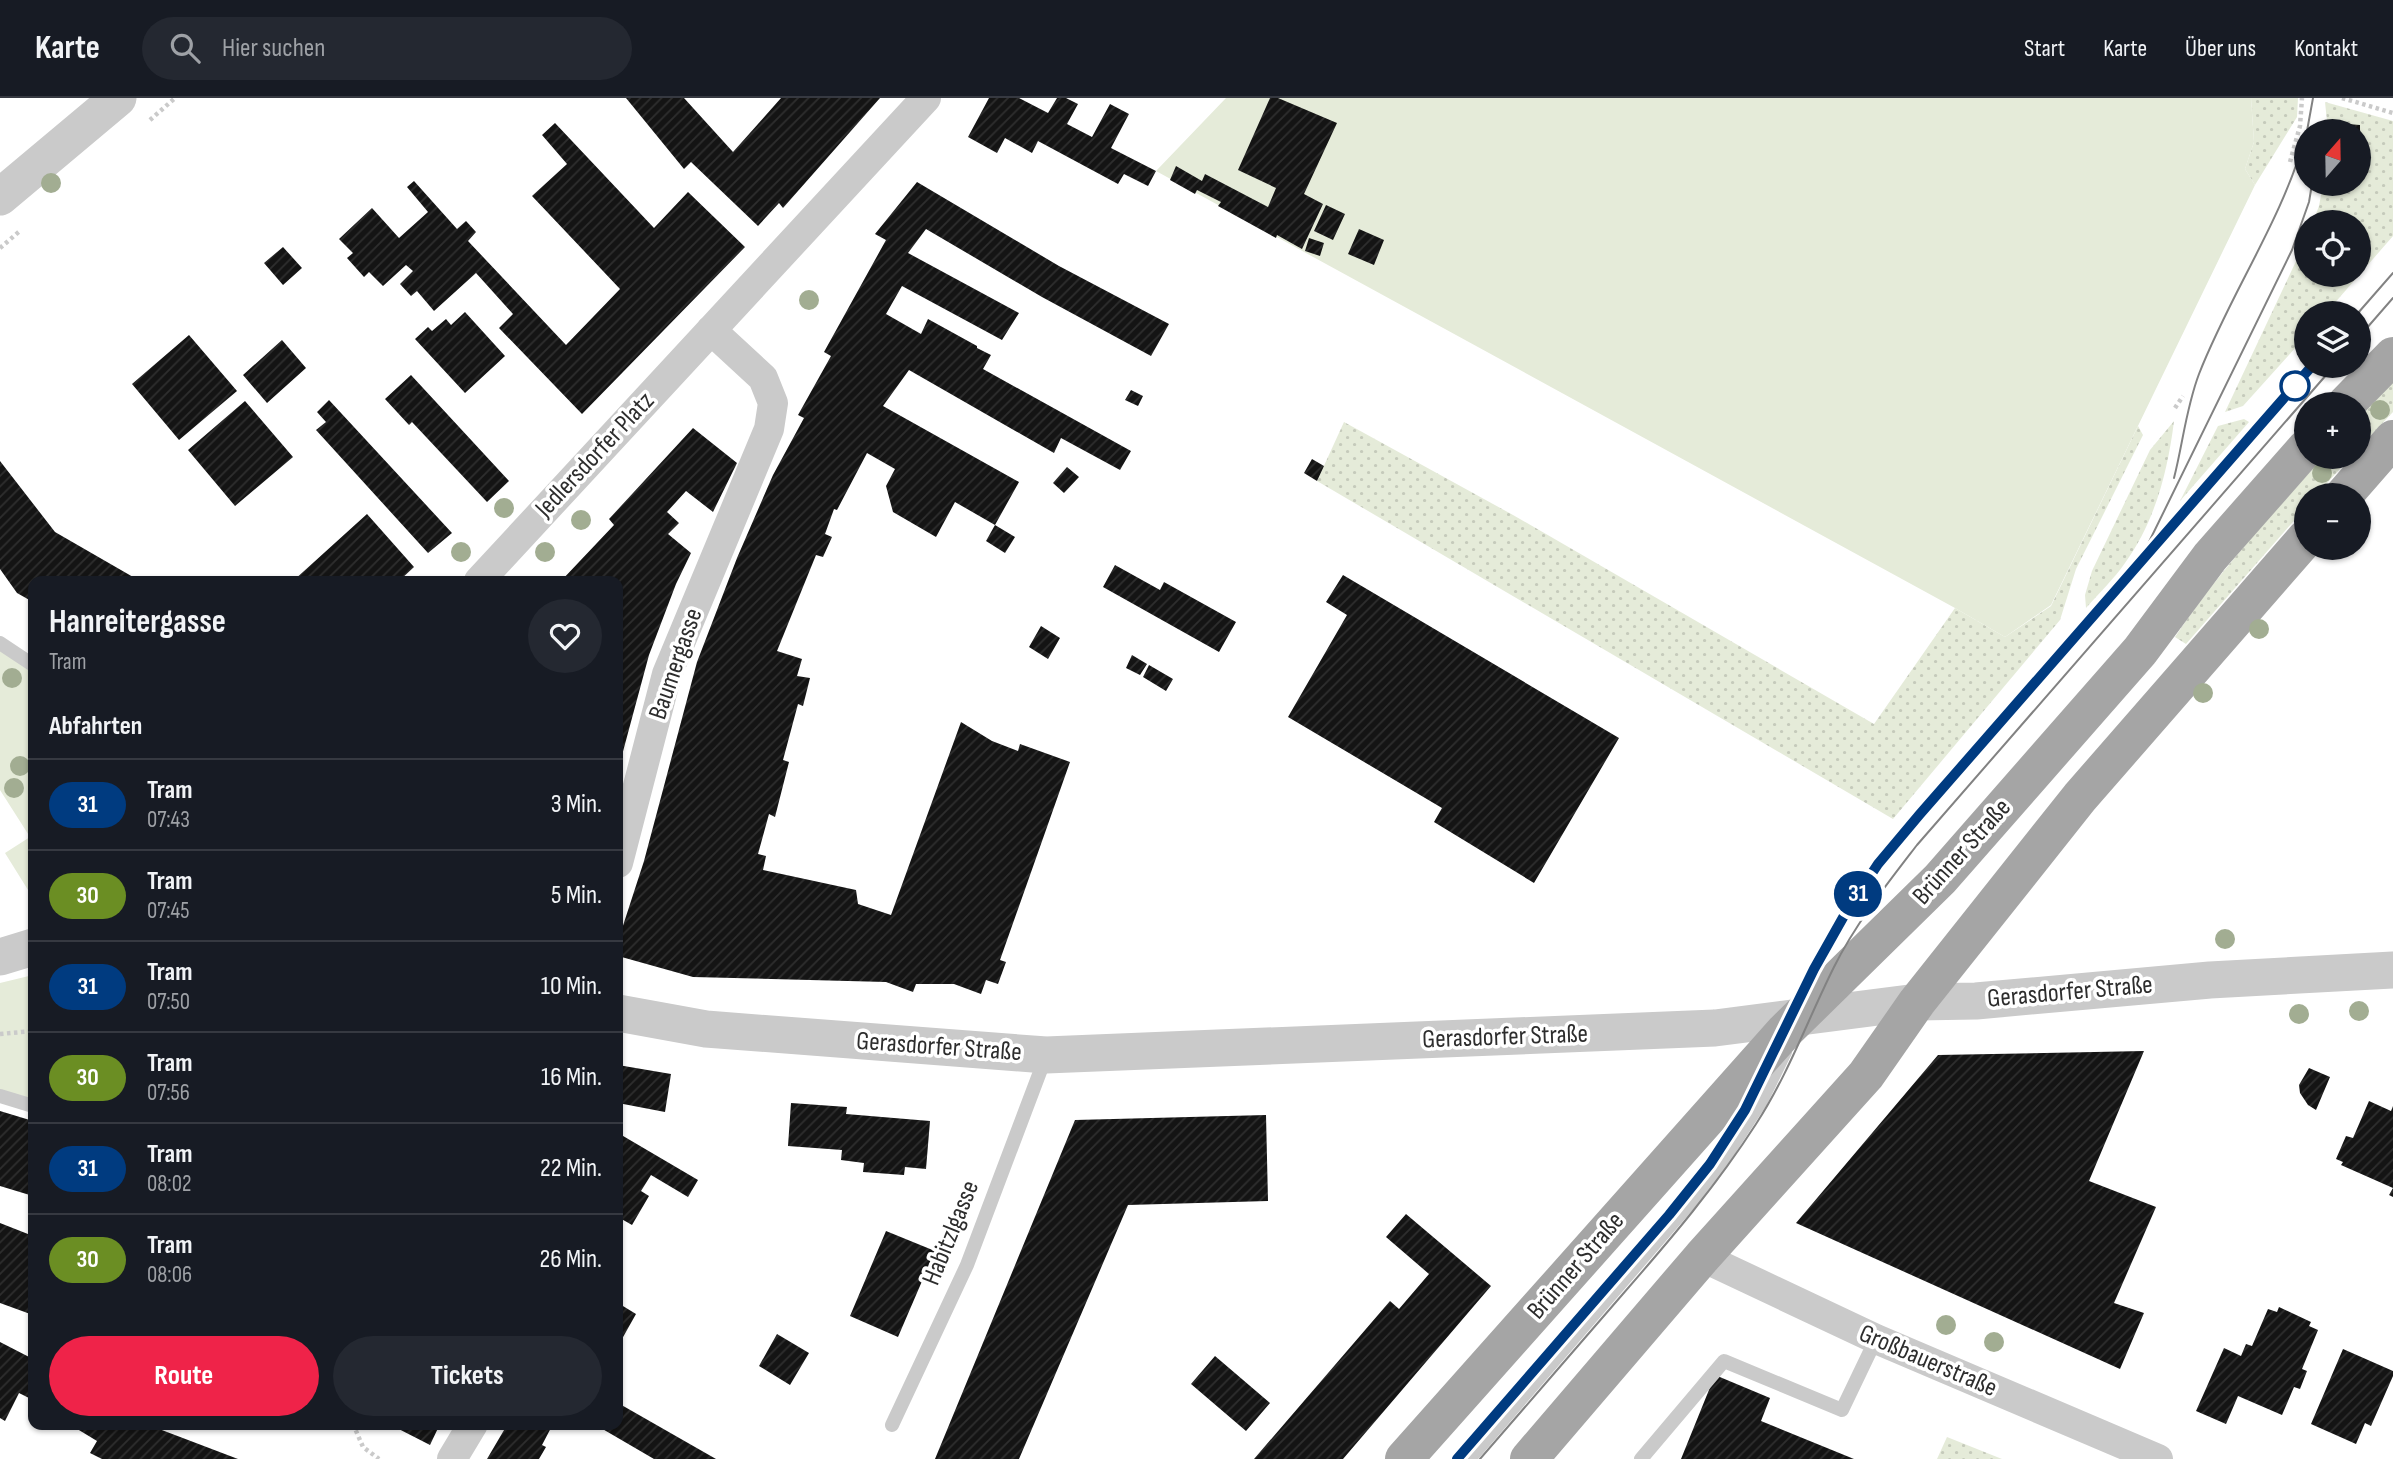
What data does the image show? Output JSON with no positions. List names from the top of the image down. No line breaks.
{"streets":{"main road":["Brünner Straße"],"street":["Jedlersdorfer Platz","Baumergasse","Gerasdorfer Straße","Großbauerstraße"],"lane":["Habitzlgasse"]},"crossings":[["Jedlersdorfer Platz","Baumergasse"],["Brünner Straße","Gerasdorfer Straße"],["Brünner Straße","Großbauerstraße"],["Gerasdorfer Straße","Habitzlgasse"]],"lines":["tram line 31"],"north":"top","page":{"header":"Karte","search":"Hier suchen","nav":["Start","Karte","Über uns","Kontakt"],"on_map":"31","map_buttons":["+","−"],"heading":[["Hanreitergasse","Tram"],"Abfahrten"],"list":[{"mark":"31","name":"Tram","note":"07:43","value":"3 Min."},{"mark":"30","name":"Tram","note":"07:45","value":"5 Min."},{"mark":"31","name":"Tram","note":"07:50","value":"10 Min."},{"mark":"30","name":"Tram","note":"07:56","value":"16 Min."},{"mark":"31","name":"Tram","note":"08:02","value":"22 Min."},{"mark":"30","name":"Tram","note":"08:06","value":"26 Min."}],"buttons":["Route","Tickets"]}}
